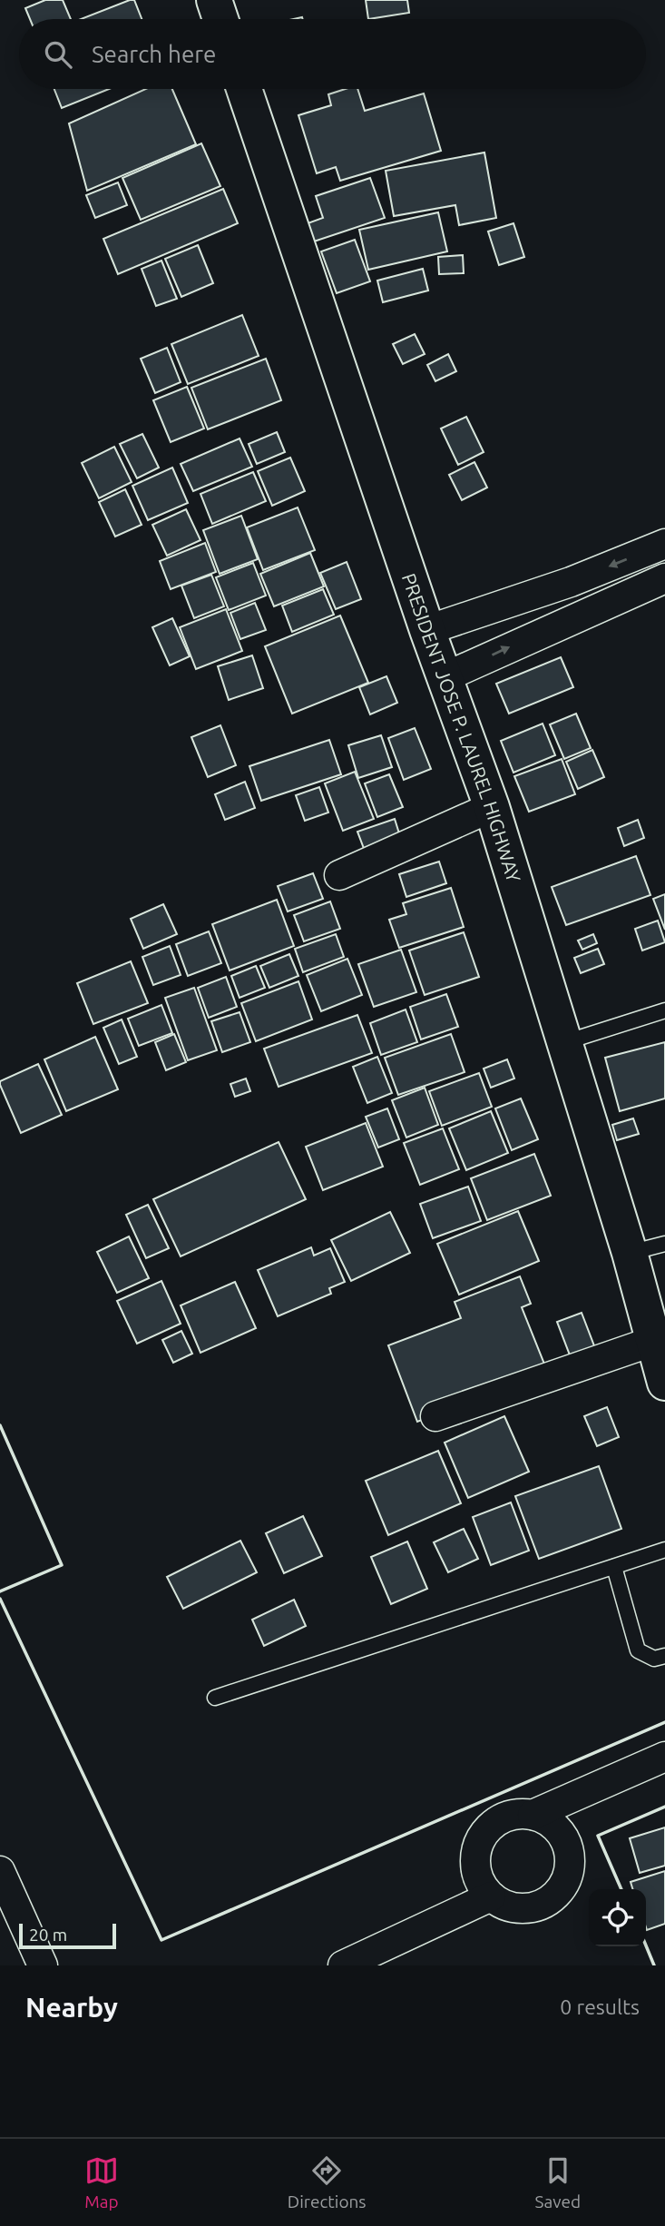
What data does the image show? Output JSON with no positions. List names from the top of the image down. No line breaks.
{"streets":{"highway":["PRESIDENT JOSE P. LAUREL HIGHWAY"]},"scale_bar":"20 m","page":{"search":"Search here","scale":"20 m","heading":["Nearby","0 results"],"nav":["Map","Directions","Saved"]}}
